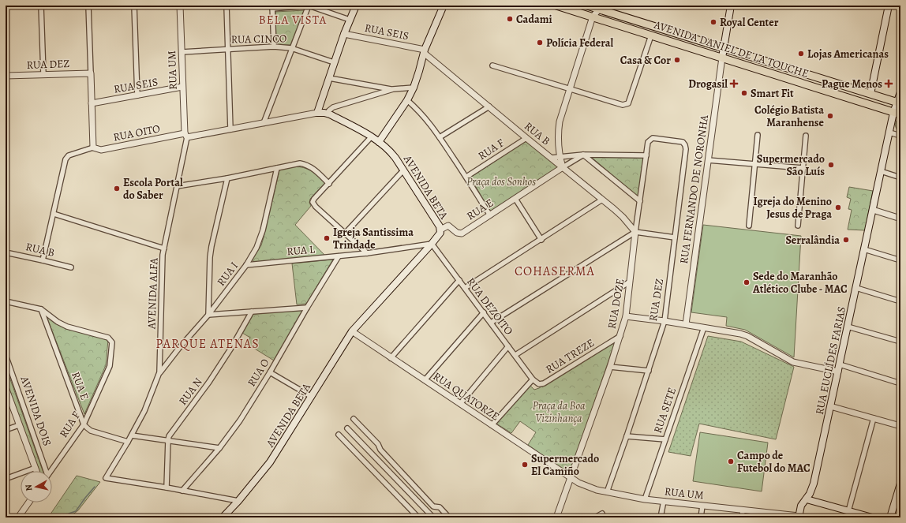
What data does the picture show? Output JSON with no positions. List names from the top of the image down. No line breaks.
{"streets":{"main road":["AVENIDA DANIEL DE LA TOUCHE","AVENIDA BETA","RUA EUCLÍDES FARIAS"],"street":["RUA SEIS","RUA CINCO","RUA DEZ","RUA UM","RUA OITO","RUA B","RUA F","RUA FERNANDO DE NORONHA","RUA E","RUA L","RUA I","AVENIDA ALFA","RUA DOZE","RUA DEZOITO","RUA TREZE","RUA O","RUA N","RUA QUATORZE","RUA SETE","AVENIDA DOIS"]},"crossings":[["RUA SEIS","RUA UM"],["RUA SEIS","RUA B"],["RUA CINCO","RUA UM"],["AVENIDA DANIEL DE LA TOUCHE","RUA FERNANDO DE NORONHA"],["AVENIDA DANIEL DE LA TOUCHE","RUA EUCLÍDES FARIAS"],["RUA DEZ","RUA UM"],["RUA DEZ","RUA DOZE"],["RUA UM","RUA OITO"],["RUA UM","AVENIDA BETA"],["RUA UM","AVENIDA ALFA"],["RUA UM","RUA DOZE"],["RUA UM","RUA EUCLÍDES FARIAS"],["RUA UM","RUA QUATORZE"],["RUA UM","RUA SETE"],["RUA OITO","AVENIDA BETA"],["RUA OITO","AVENIDA ALFA"],["RUA B","RUA F"],["RUA B","RUA E"],["RUA B","RUA DOZE"],["RUA F","RUA E"],["AVENIDA BETA","RUA E"],["AVENIDA BETA","RUA L"],["AVENIDA BETA","AVENIDA ALFA"],["AVENIDA BETA","RUA DEZOITO"],["AVENIDA BETA","RUA QUATORZE"],["RUA L","RUA I"],["RUA L","RUA DEZOITO"],["RUA L","RUA O"],["RUA I","AVENIDA ALFA"],["AVENIDA ALFA","RUA N"],["RUA DOZE","RUA TREZE"],["RUA DOZE","RUA QUATORZE"],["RUA DEZOITO","RUA TREZE"],["RUA TREZE","RUA QUATORZE"]],"districts":["BELA VISTA","COHASERMA","PARQUE ATENAS"],"parks":["Praça dos Sonhos","Praça da Boa Vizinhança"],"places":{"other":["Cadami","Royal Center","Polícia Federal","Lojas Americanas","Casa & Cor","Smart Fit","Colégio Batista Maranhense","Supermercado São Luís","Escola Portal do Saber","Igreja do Menino Jesus de Praga","Igreja Santissima Trindade","Serralândia","Sede do Maranhão Atlético Clube - MAC","Campo de Futebol do MAC","Supermercado El Camiño"],"health":["Drogasil","Pague Menos"]},"north":"left"}
